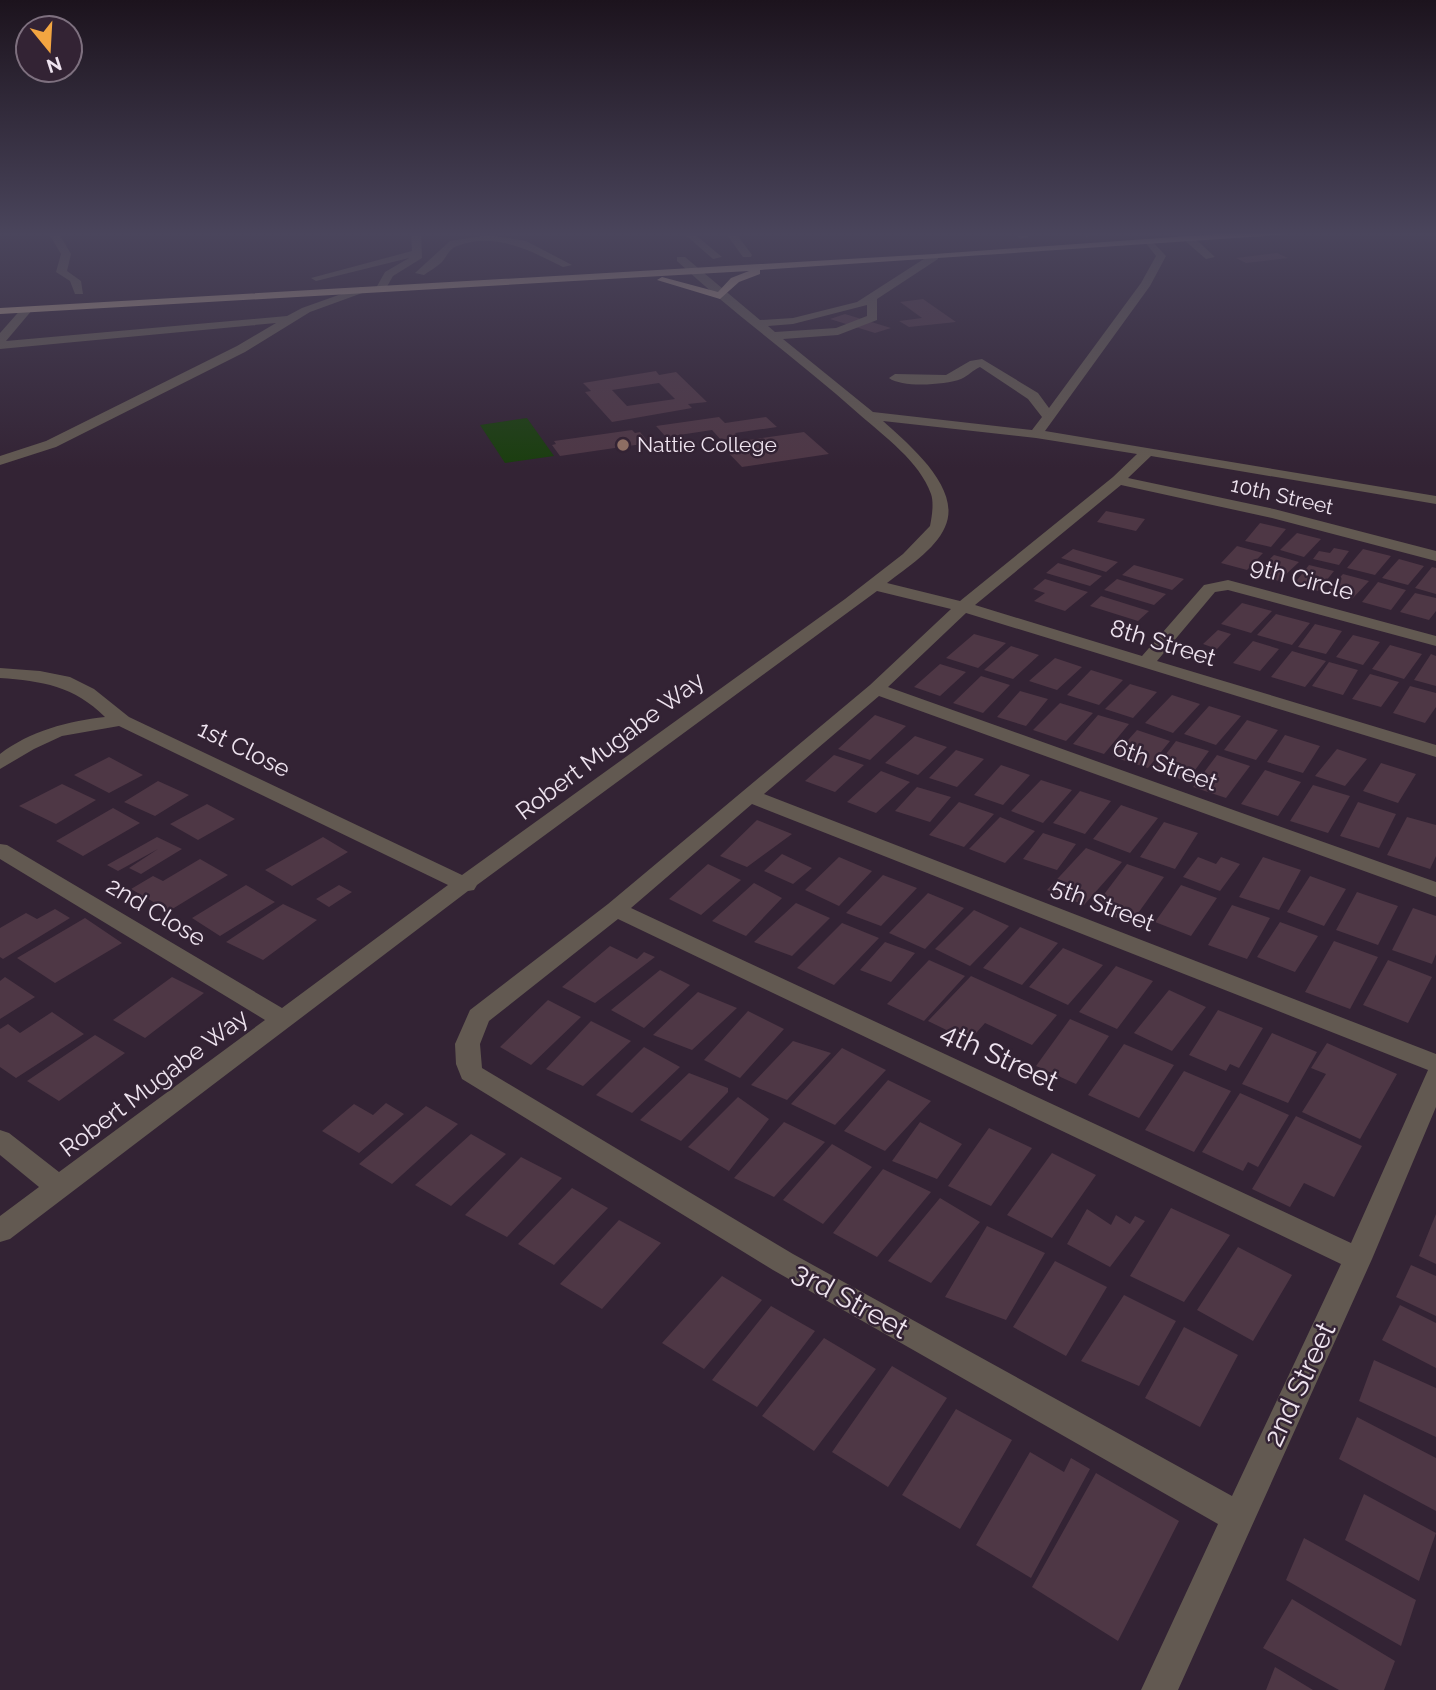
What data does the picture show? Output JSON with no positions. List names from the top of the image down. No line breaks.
{"streets":{"street":["10th Street","9th Circle","8th Street","Robert Mugabe Way","1st Close","6th Street","5th Street","2nd Close","4th Street","3rd Street","2nd Street"]},"crossings":[["9th Circle","8th Street"],["8th Street","Robert Mugabe Way"],["Robert Mugabe Way","1st Close"],["Robert Mugabe Way","2nd Close"],["4th Street","3rd Street"],["4th Street","2nd Street"],["3rd Street","2nd Street"]],"places":["Nattie College"],"north":"bottom"}
